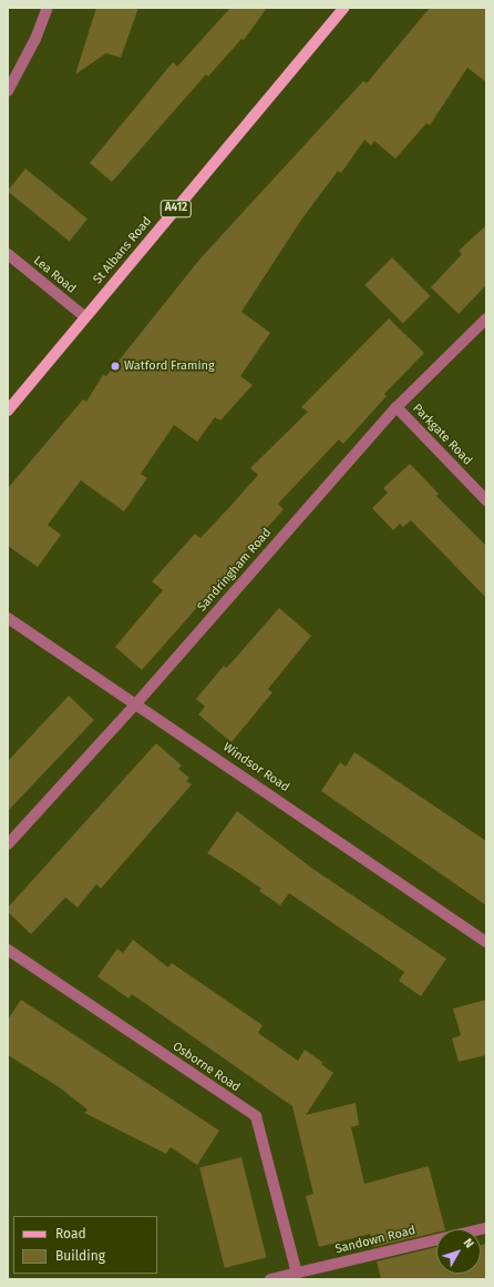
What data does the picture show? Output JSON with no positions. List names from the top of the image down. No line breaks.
{"streets":{"main road":["A412","St Albans Road"],"street":["Lea Road","Parkgate Road","Sandringham Road","Windsor Road","Osborne Road","Sandown Road"]},"crossings":[["St Albans Road","Lea Road"],["Parkgate Road","Sandringham Road"],["Sandringham Road","Windsor Road"],["Osborne Road","Sandown Road"]],"places":["Watford Framing"],"legend":["Road","Building"],"north":"top right"}
